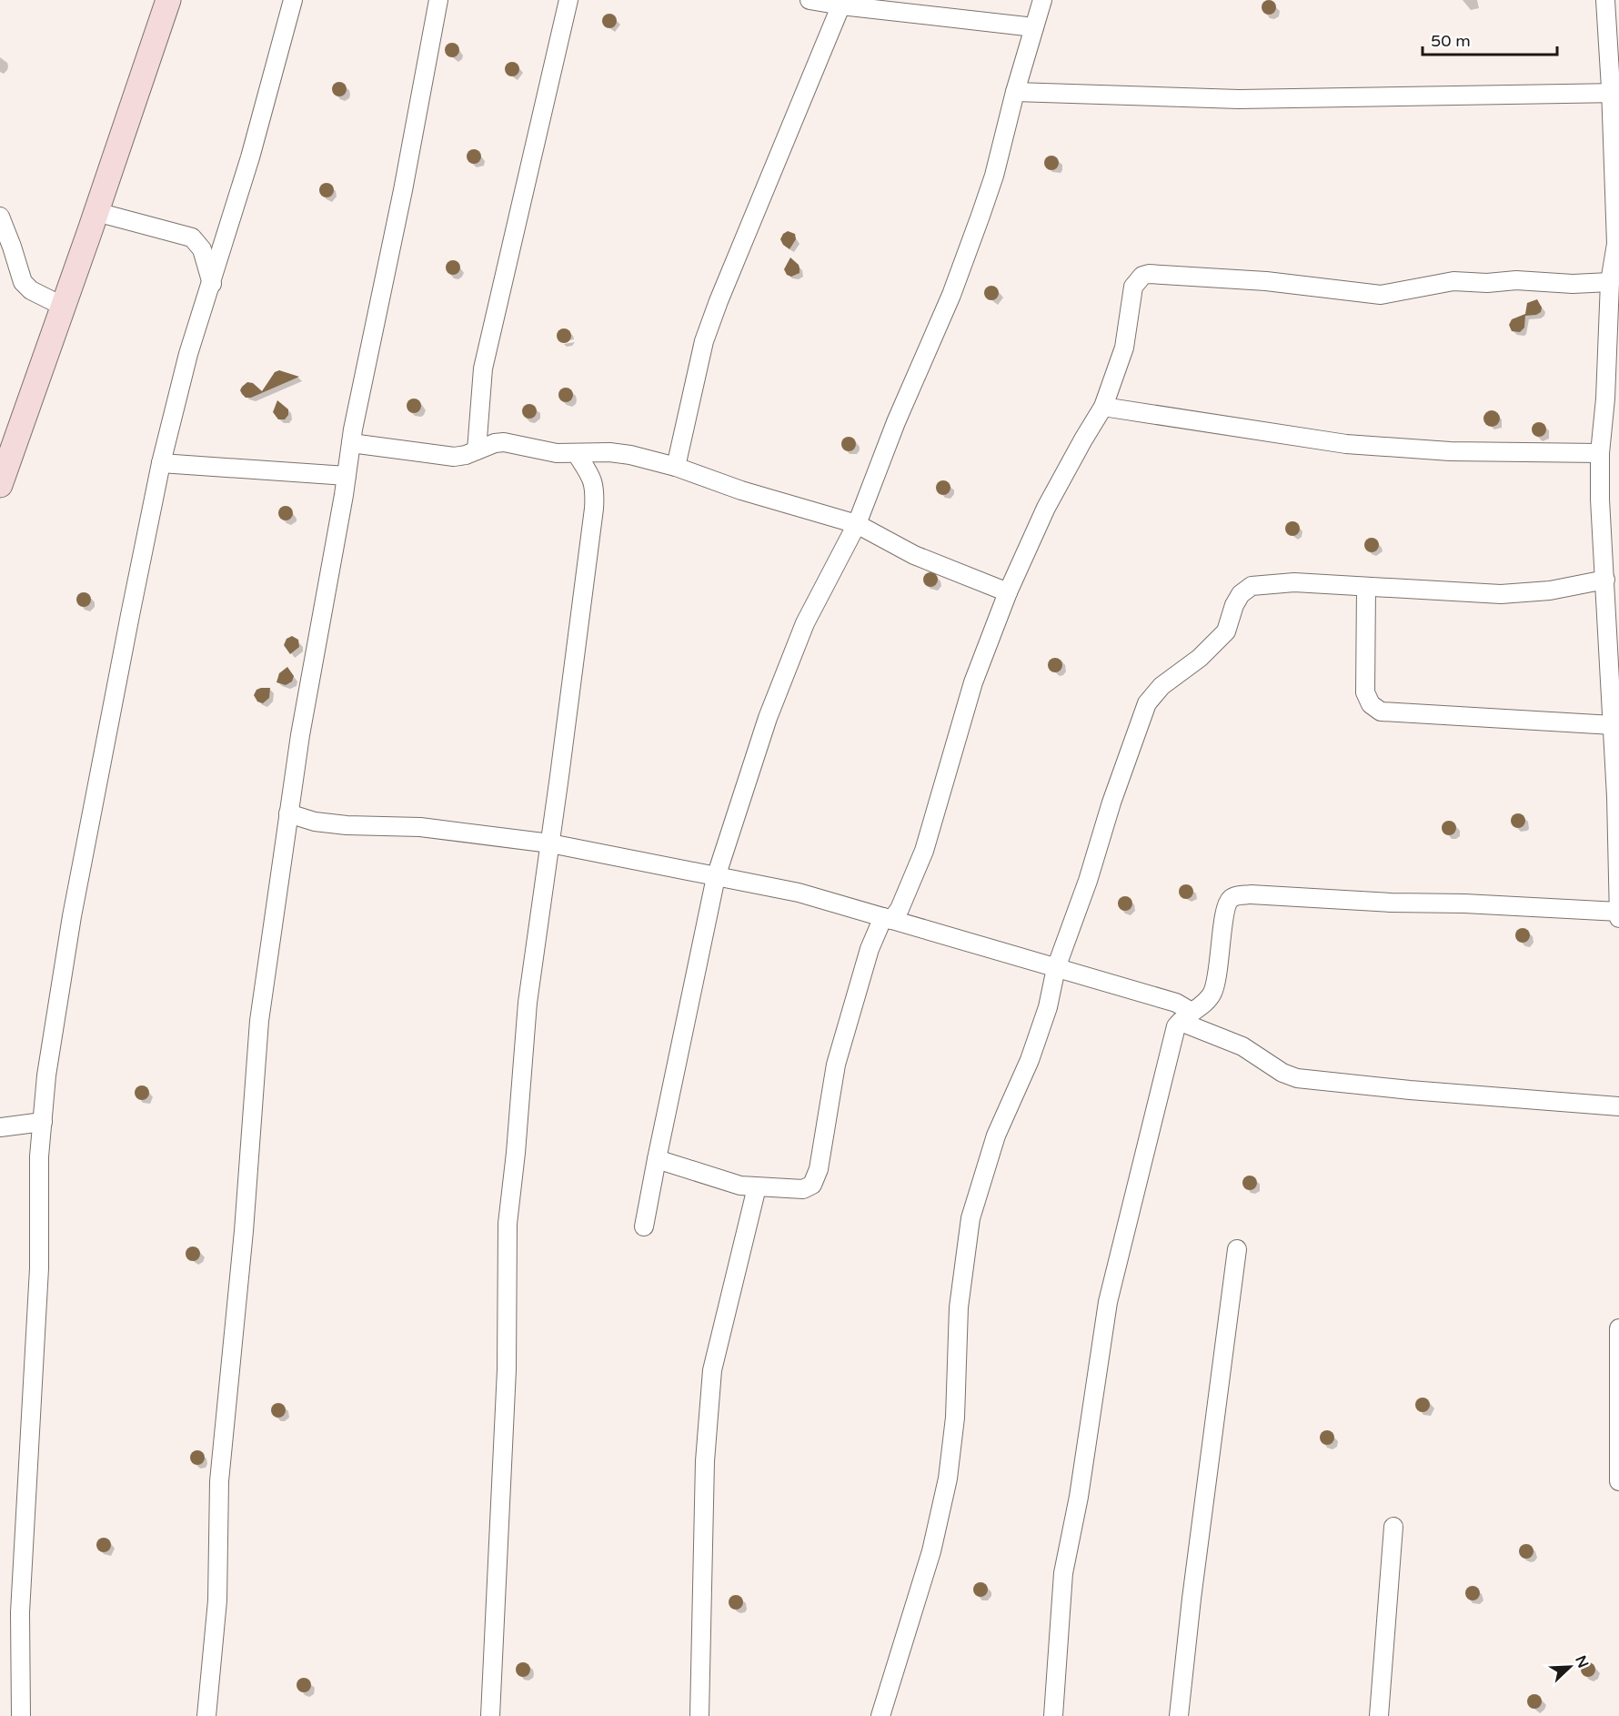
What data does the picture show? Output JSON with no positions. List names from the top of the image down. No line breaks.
{"scale_bar":"50 m","north":"top right"}
